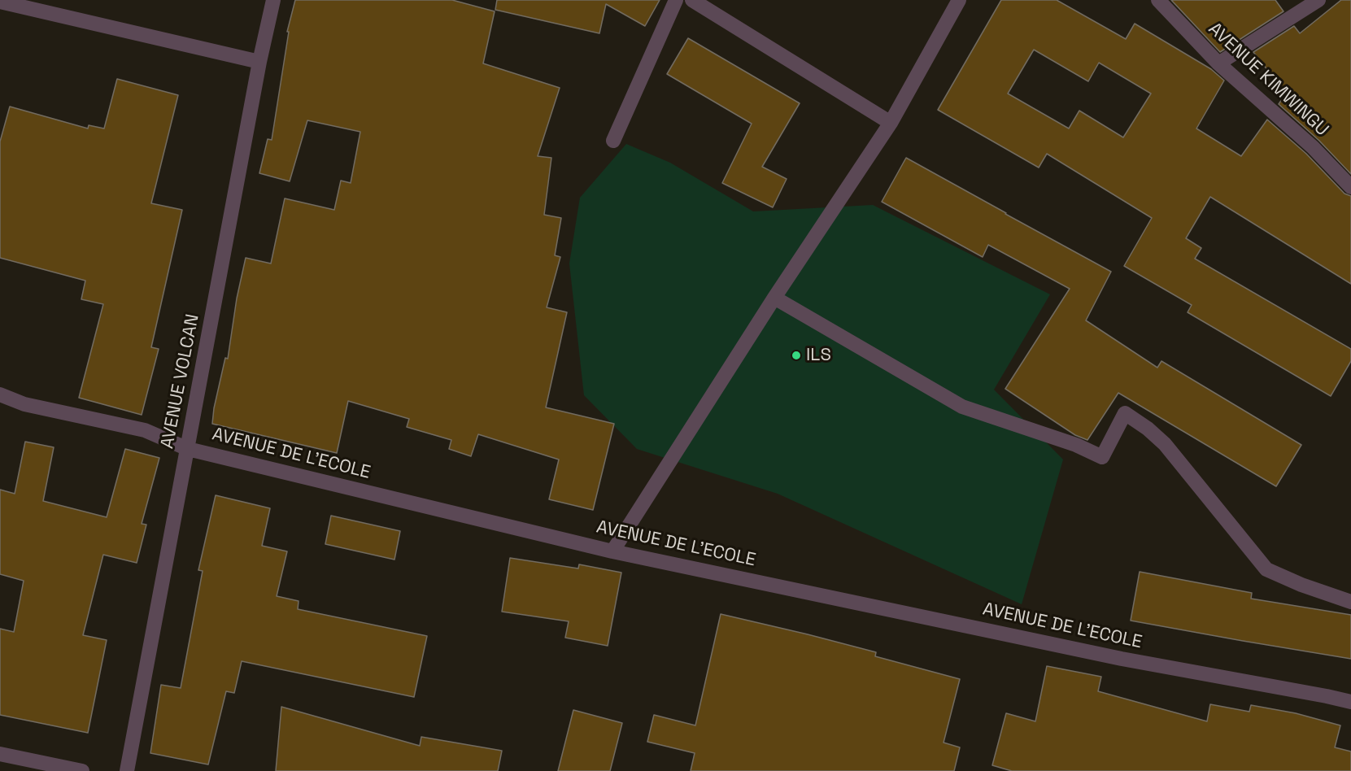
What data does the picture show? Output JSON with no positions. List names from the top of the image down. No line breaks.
{"streets":{"street":["AVENUE KIMWINGU","AVENUE VOLCAN","AVENUE DE L'ECOLE"]},"crossings":[["AVENUE VOLCAN","AVENUE DE L'ECOLE"]],"places":["ILS"]}
